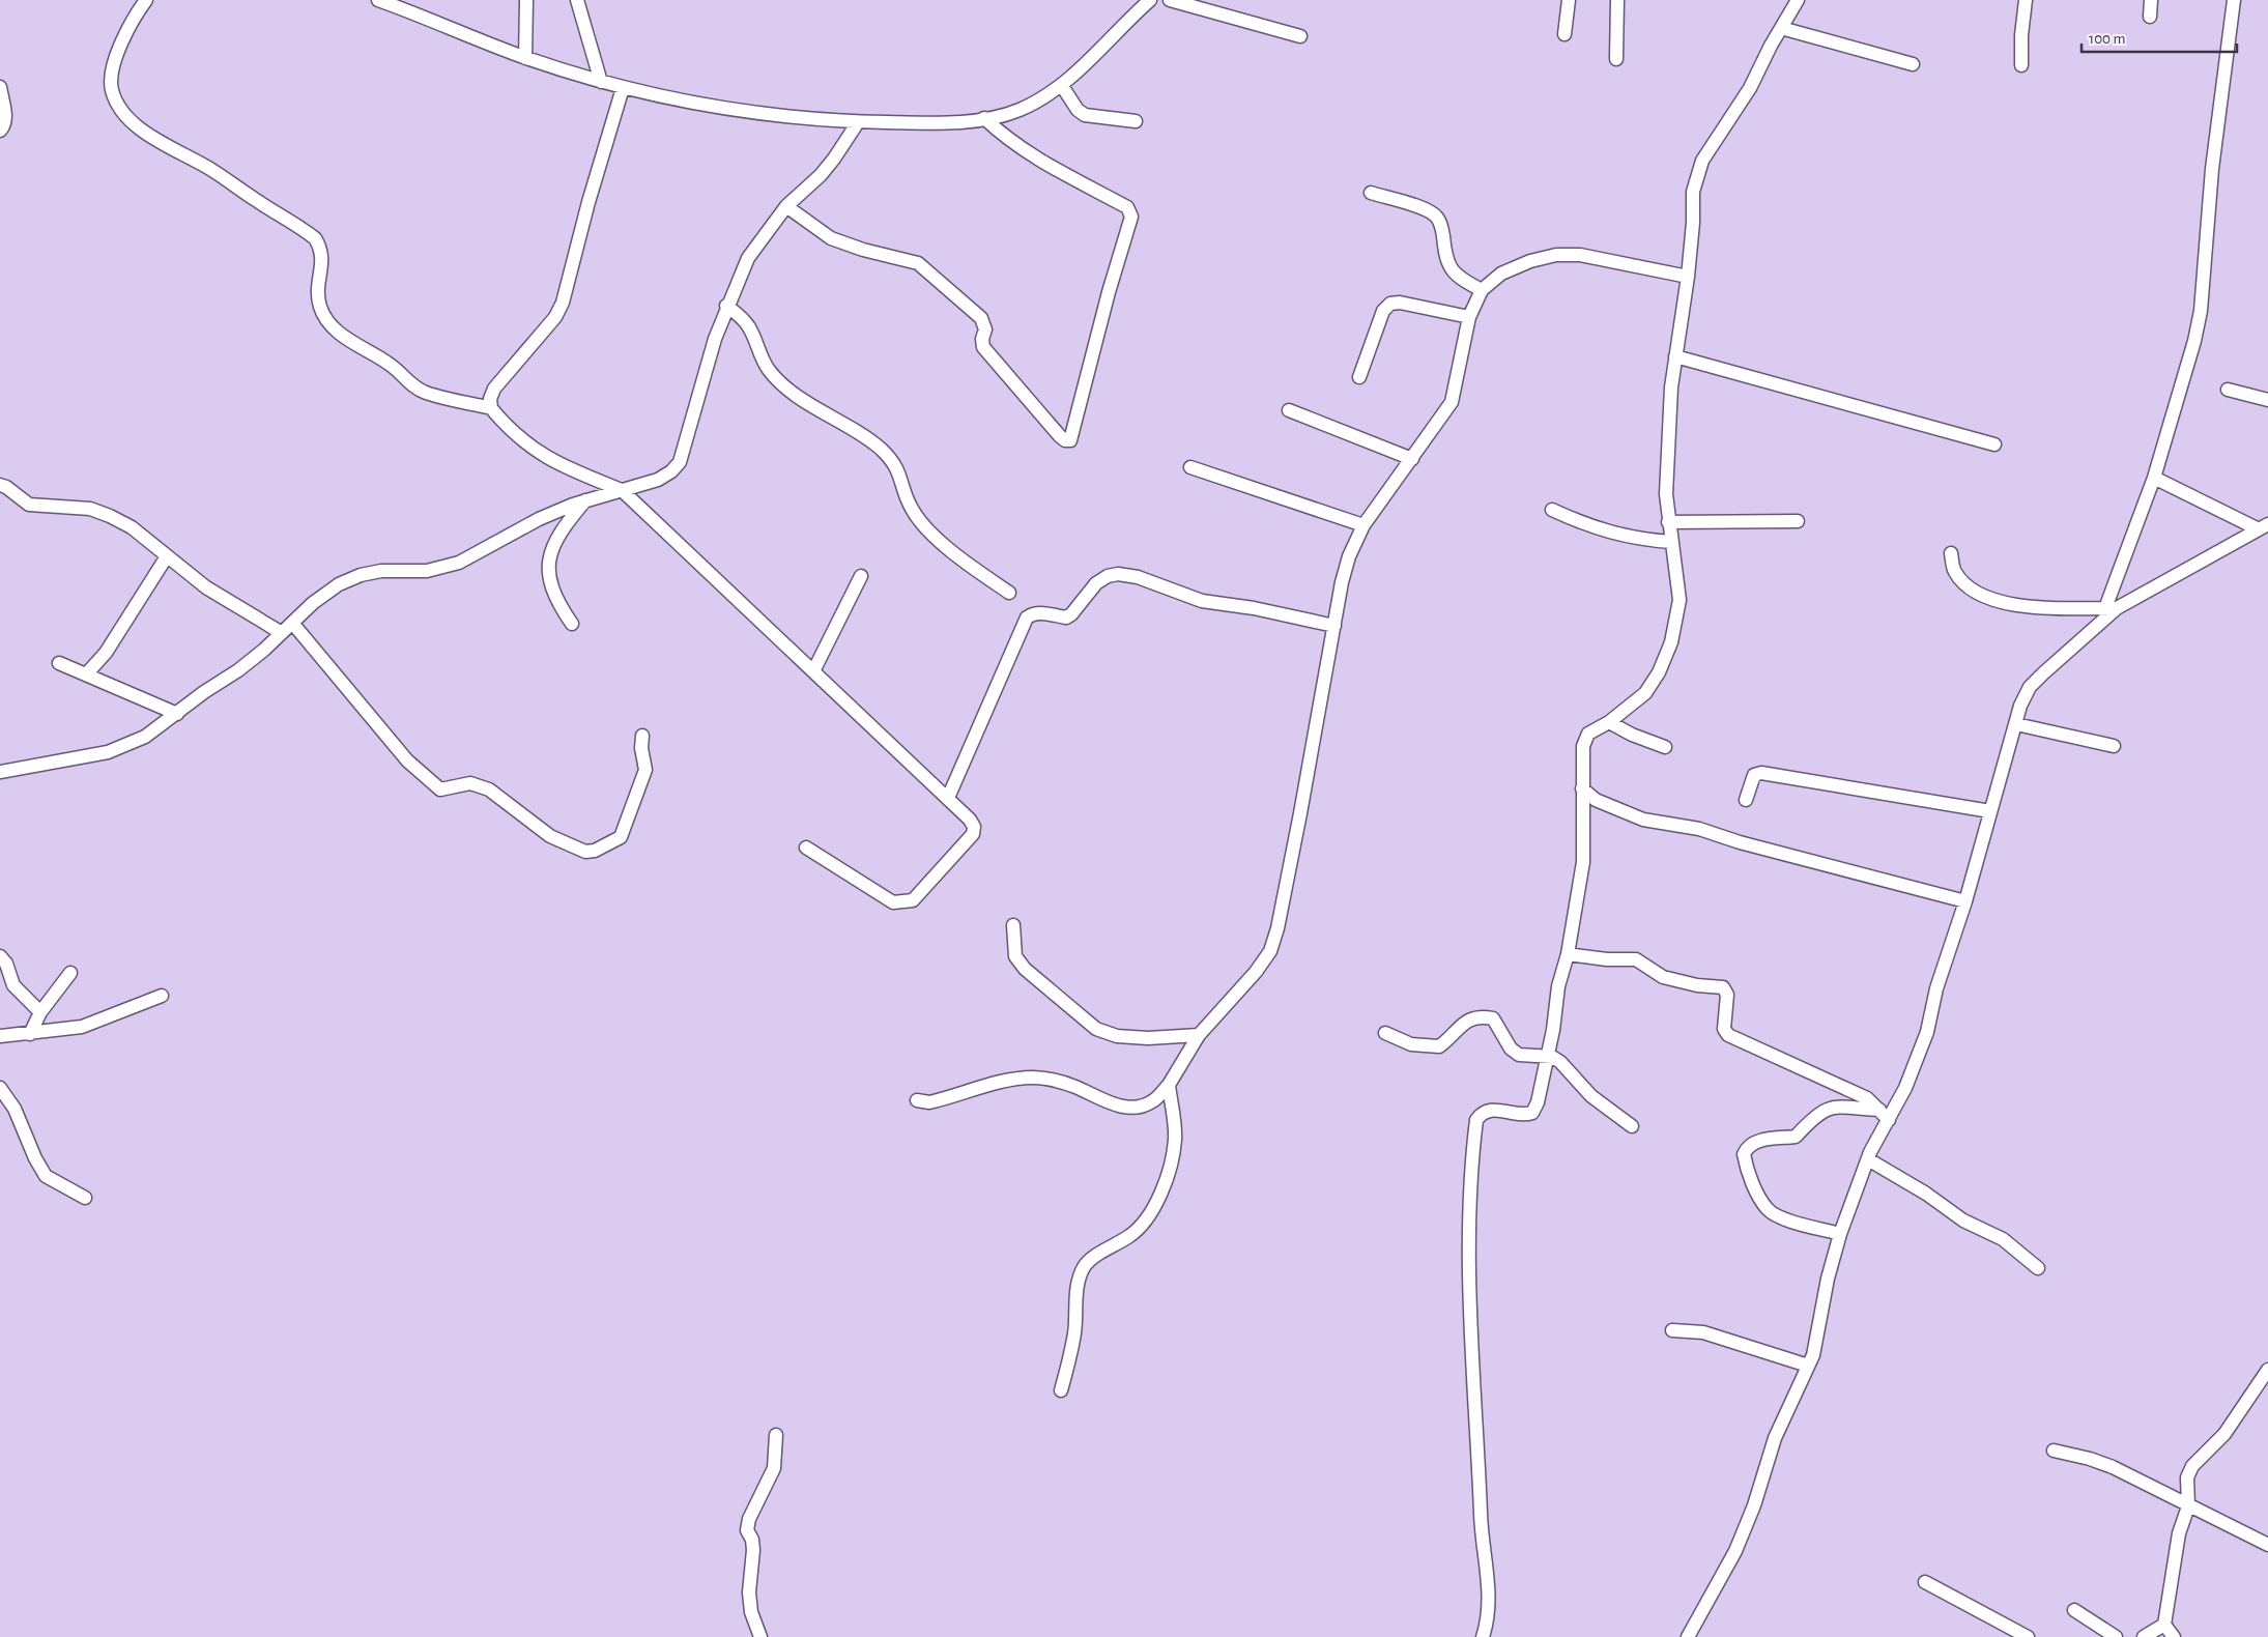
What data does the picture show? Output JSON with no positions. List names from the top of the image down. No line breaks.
{"scale_bar":"100 m"}
